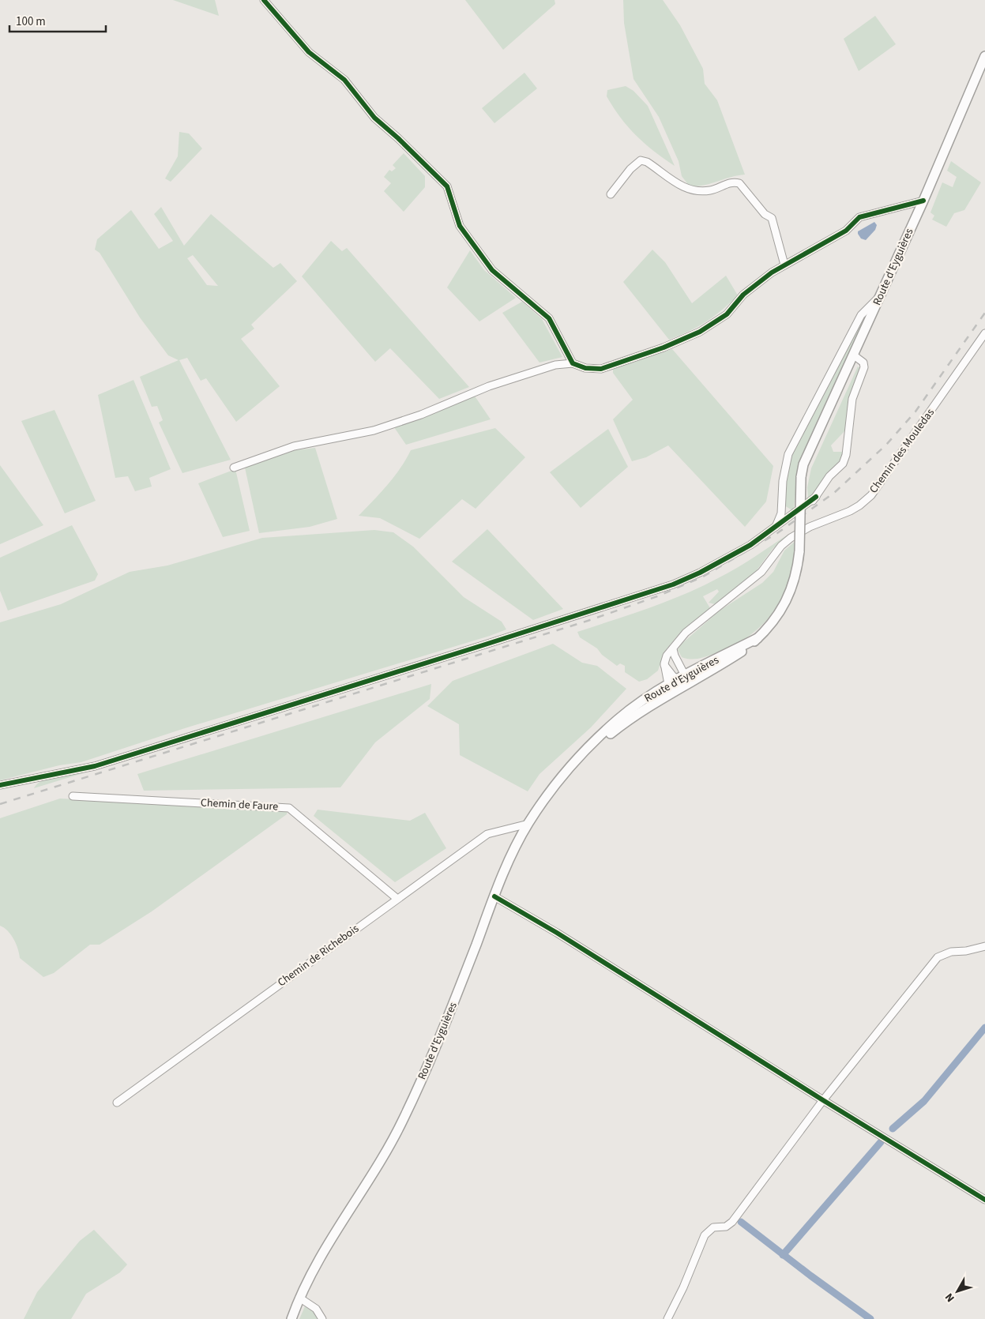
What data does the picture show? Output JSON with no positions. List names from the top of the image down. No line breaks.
{"streets":{"main road":["Route d'Eyguières"],"street":["Chemin des Mouledas","Chemin de Faure","Chemin de Richebois"]},"crossings":[["Route d'Eyguières","Chemin de Richebois"],["Chemin de Faure","Chemin de Richebois"]],"scale_bar":"100 m","north":"bottom left"}
